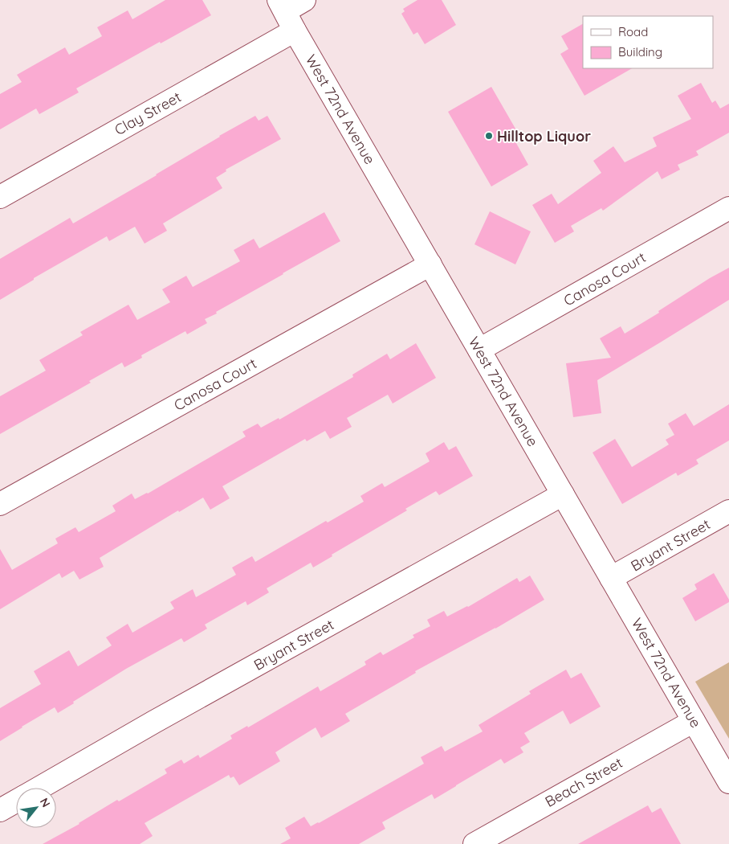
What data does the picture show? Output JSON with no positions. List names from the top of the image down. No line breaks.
{"streets":{"street":["West 72nd Avenue","Clay Street","Canosa Court","Bryant Street","Beach Street"]},"crossings":[["West 72nd Avenue","Clay Street"],["West 72nd Avenue","Canosa Court"],["West 72nd Avenue","Bryant Street"],["West 72nd Avenue","Beach Street"]],"places":["Hilltop Liquor"],"legend":["Road","Building"],"north":"top right"}
